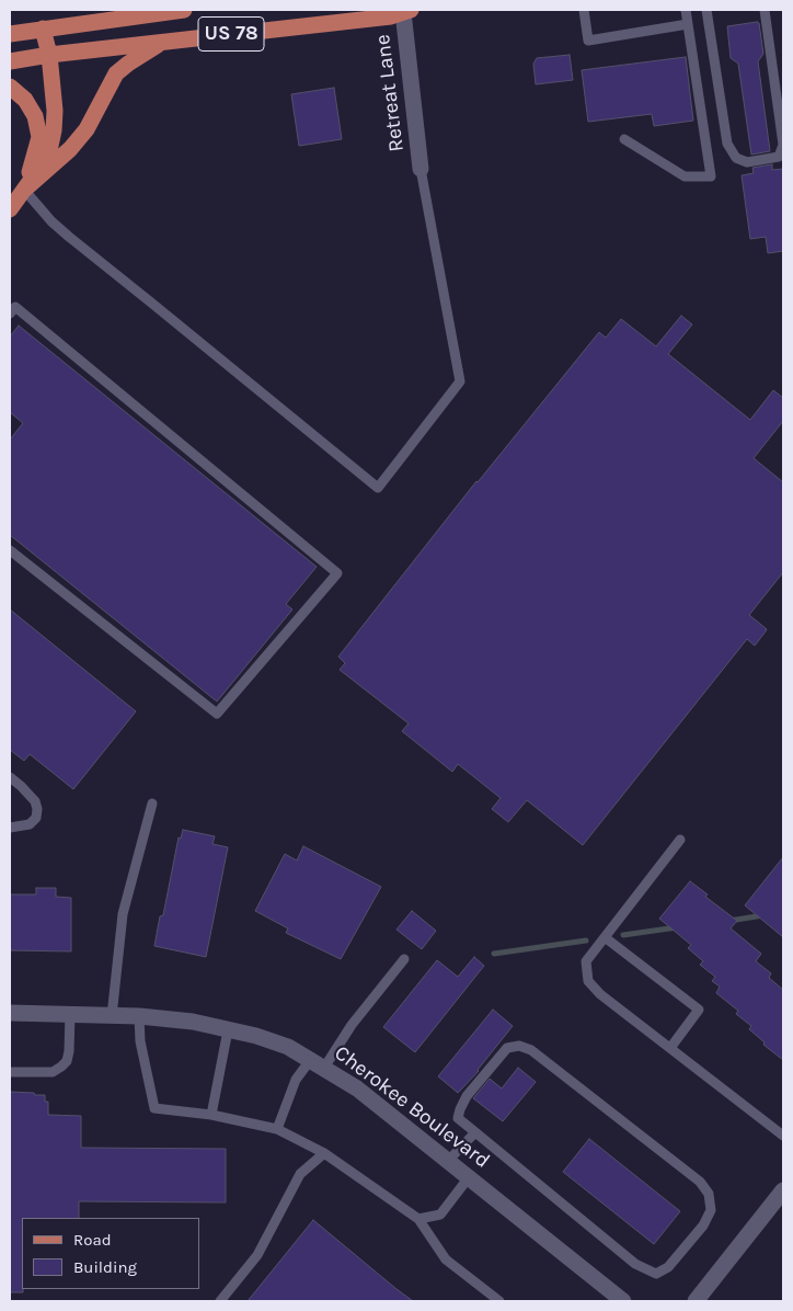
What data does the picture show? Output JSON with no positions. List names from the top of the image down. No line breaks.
{"streets":{"main road":["US 78"],"street":["Retreat Lane","Cherokee Boulevard"]},"crossings":[["US 78","Retreat Lane"]],"legend":["Road","Building"]}
